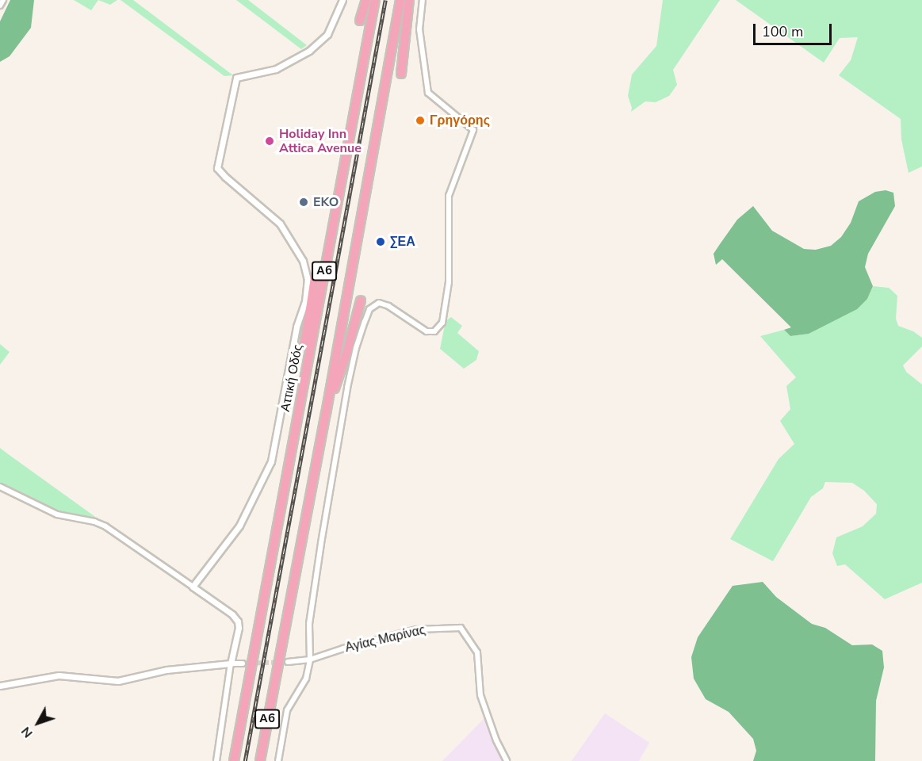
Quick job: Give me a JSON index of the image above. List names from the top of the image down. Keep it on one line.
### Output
{"streets":{"highway":["Α6","Αττική Οδός"],"street":["Αγίας Μαρίνας"]},"places":["Γρηγόρης","Holiday Inn Attica Avenue","EKO","ΣΕΑ"],"scale_bar":"100 m","north":"bottom left"}
